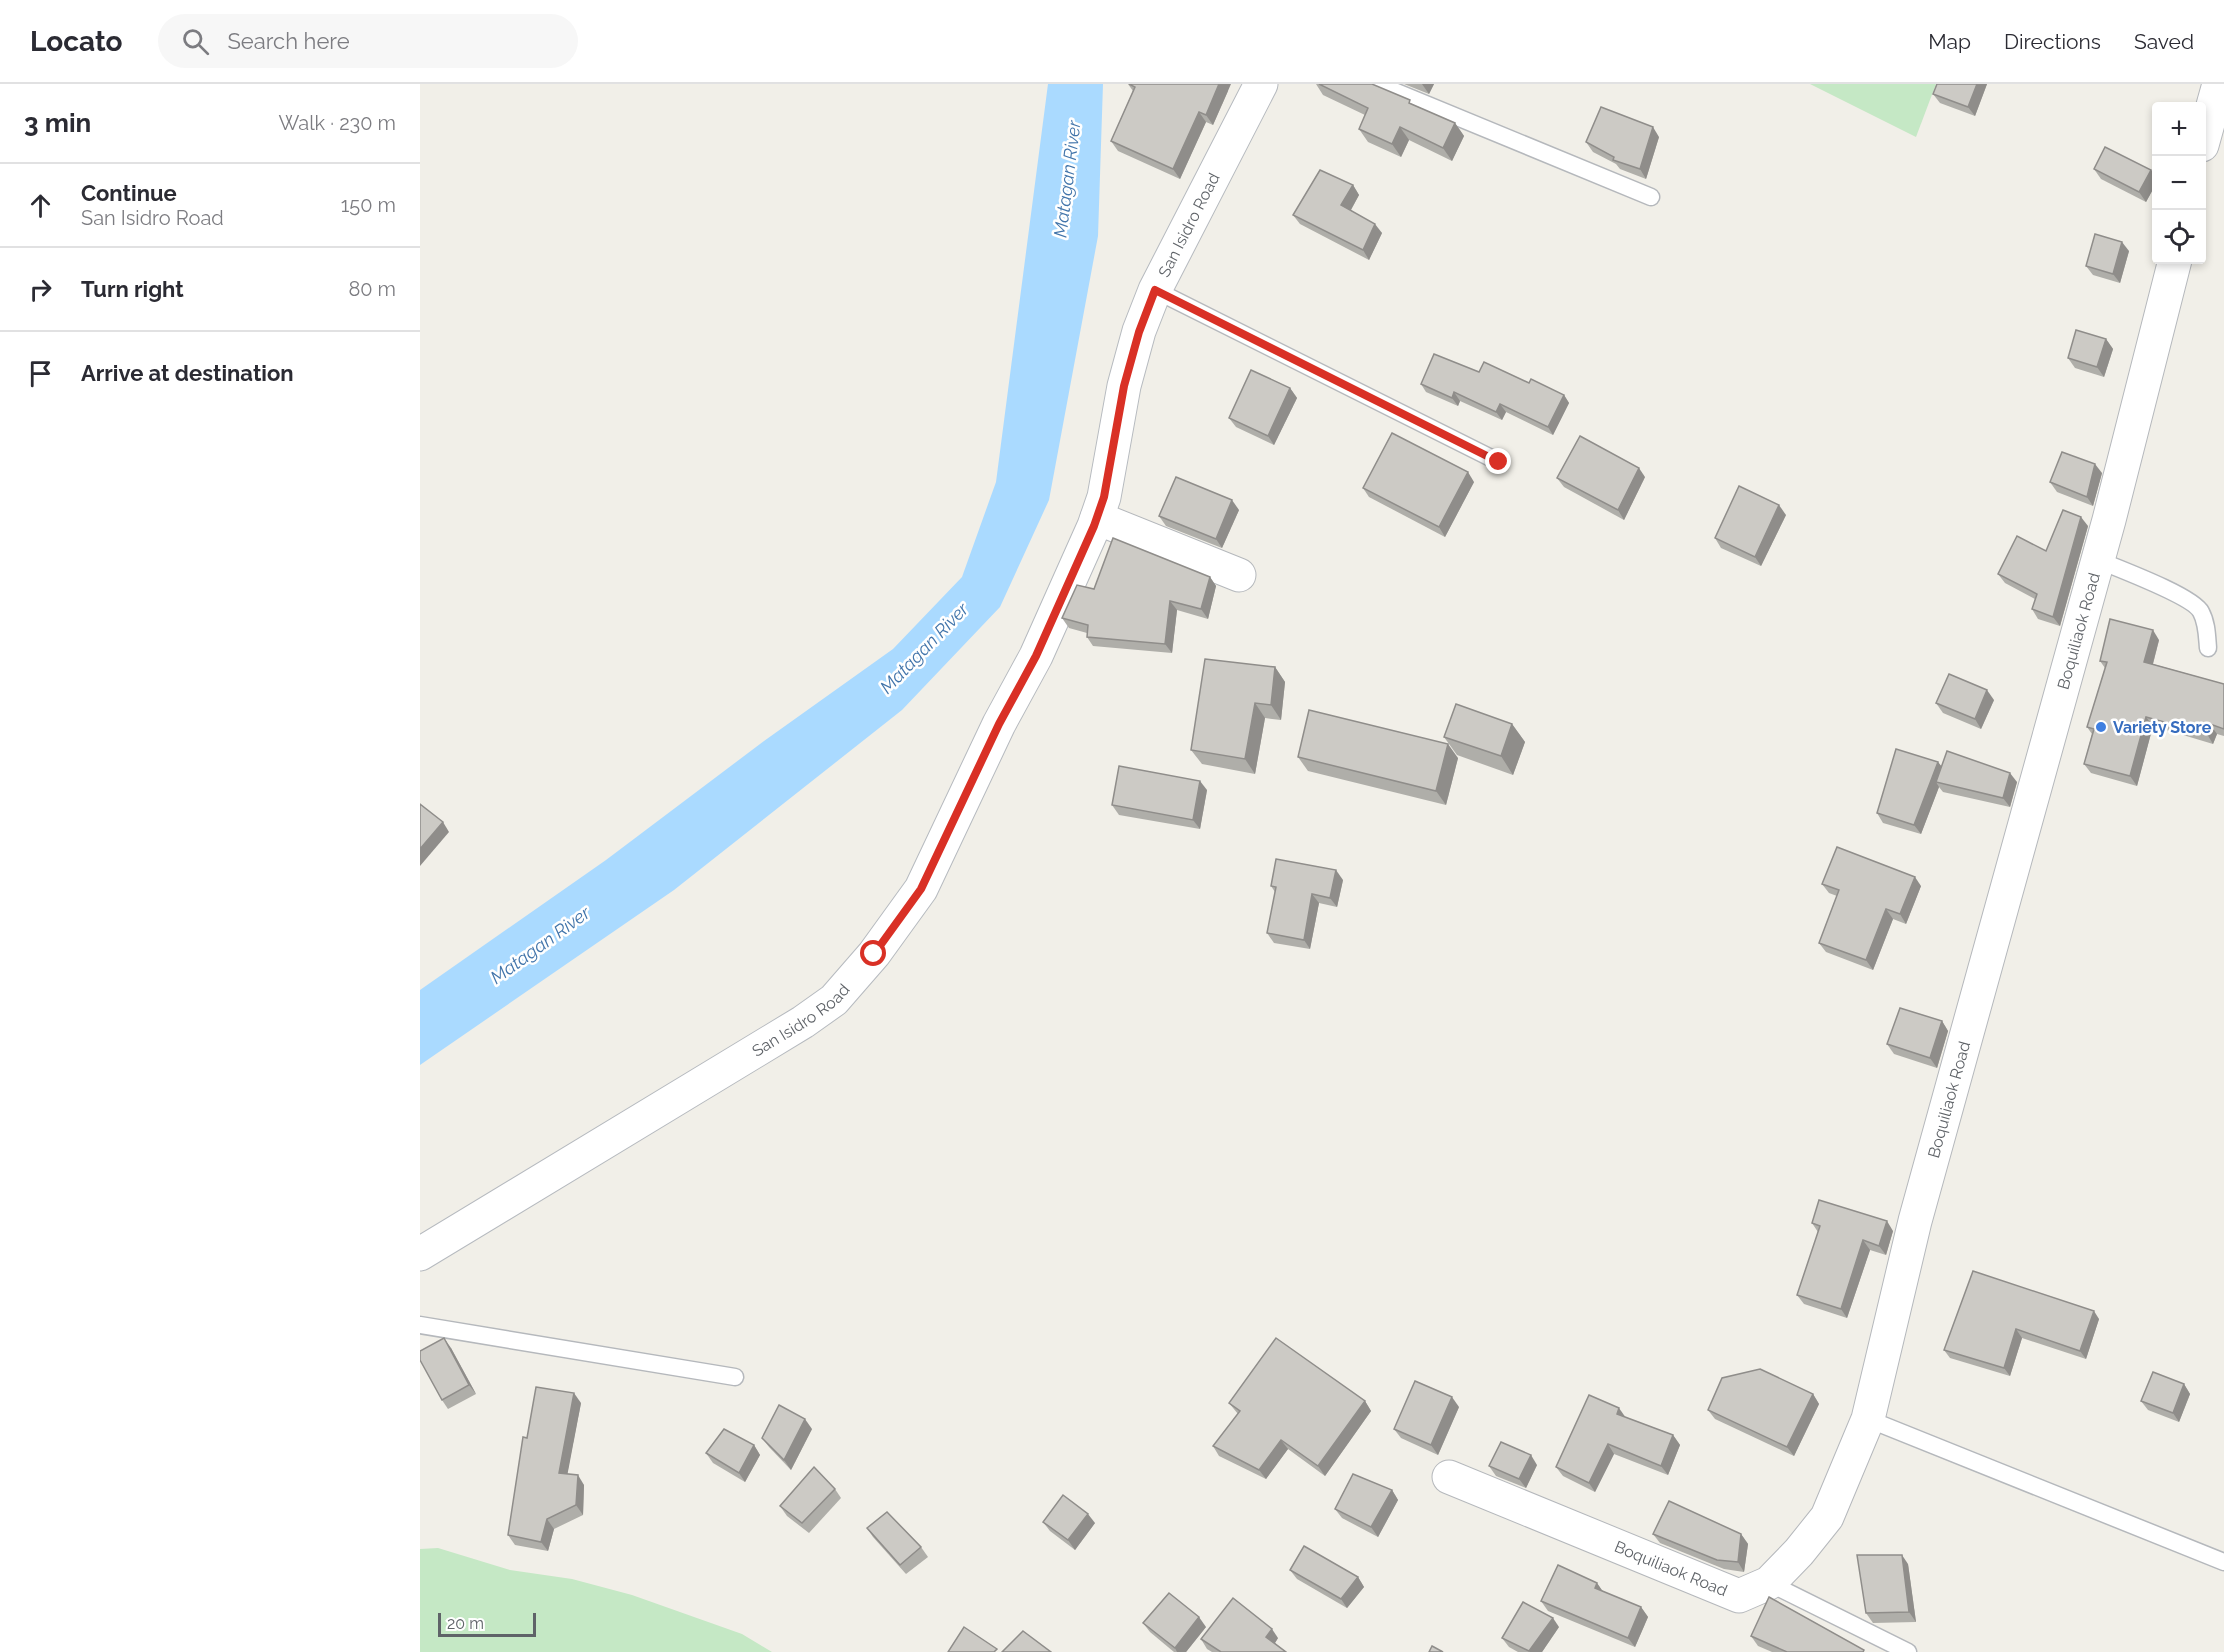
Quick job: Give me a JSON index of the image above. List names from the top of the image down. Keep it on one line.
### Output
{"streets":{"street":["San Isidro Road","Boquiliaok Road"]},"water":["Matagan River"],"places":["Variety Store"],"scale_bar":"20 m","page":{"header":"Locato","search":"Search here","nav":["Map","Directions","Saved"],"heading":["3 min","Walk · 230 m"],"map_buttons":["+","−"],"list":[["Continue","San Isidro Road","150 m"],["Turn right","80 m"],"Arrive at destination"],"scale":"20 m"}}
